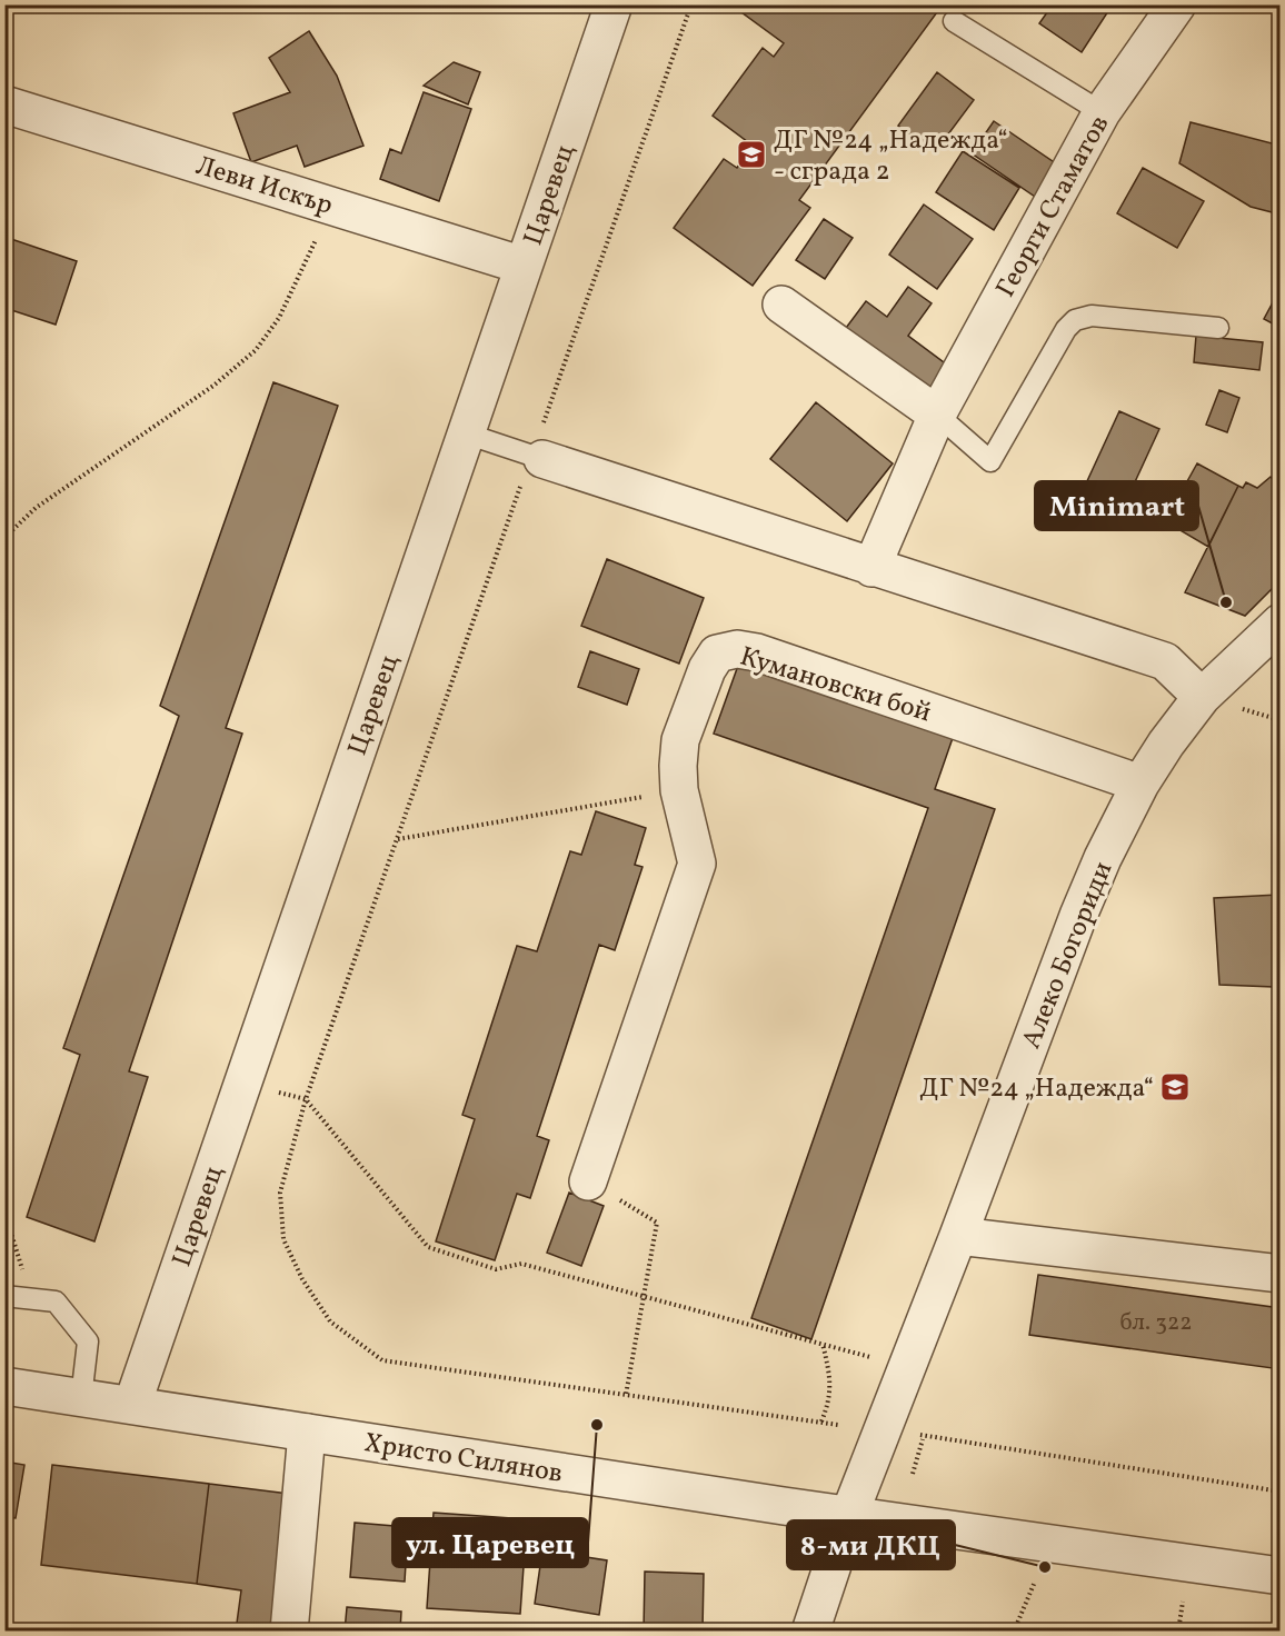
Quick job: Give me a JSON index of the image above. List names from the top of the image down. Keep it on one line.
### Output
{"streets":{"street":["Леви Искър","Царевец","Георги Стаматов","Кумановски бой","Алеко Богориди","Христо Силянов"]},"crossings":[["Леви Искър","Царевец"],["Царевец","Христо Силянов"],["Кумановски бой","Алеко Богориди"],["Алеко Богориди","Христо Силянов"]],"places":{"school or university":["ДГ №24 „Надежда“ - сграда 2","ДГ №24 „Надежда“"],"other":["Minimart","ул. Царевец","8-ми ДКЦ"]},"house_numbers":["бл. 322"]}
